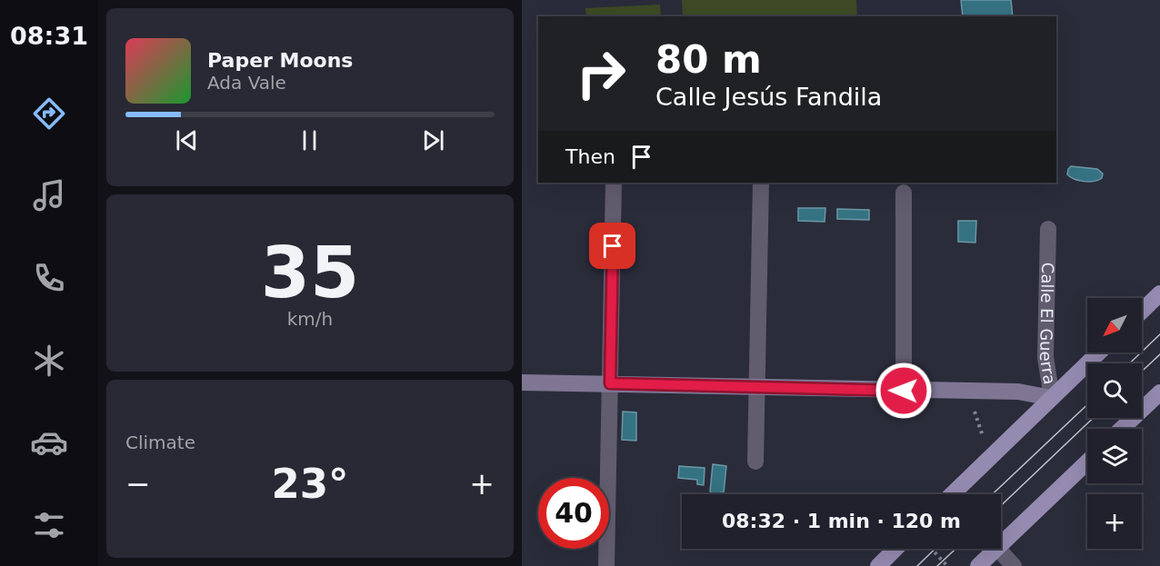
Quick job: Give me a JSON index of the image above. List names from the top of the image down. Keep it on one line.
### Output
{"streets":{"street":["Calle El Guerra"]},"north":"bottom left","page":{"tabs":"08:31","turn":["80 m","Calle Jesús Fandila"],"song":["Paper Moons","Ada Vale"],"then":"Then","tile":[["35","km/h"],"Climate"],"map_buttons":"+","heat":["−","23°","+"],"limit":"40","trip":"08:32 · 1 min · 120 m"}}
